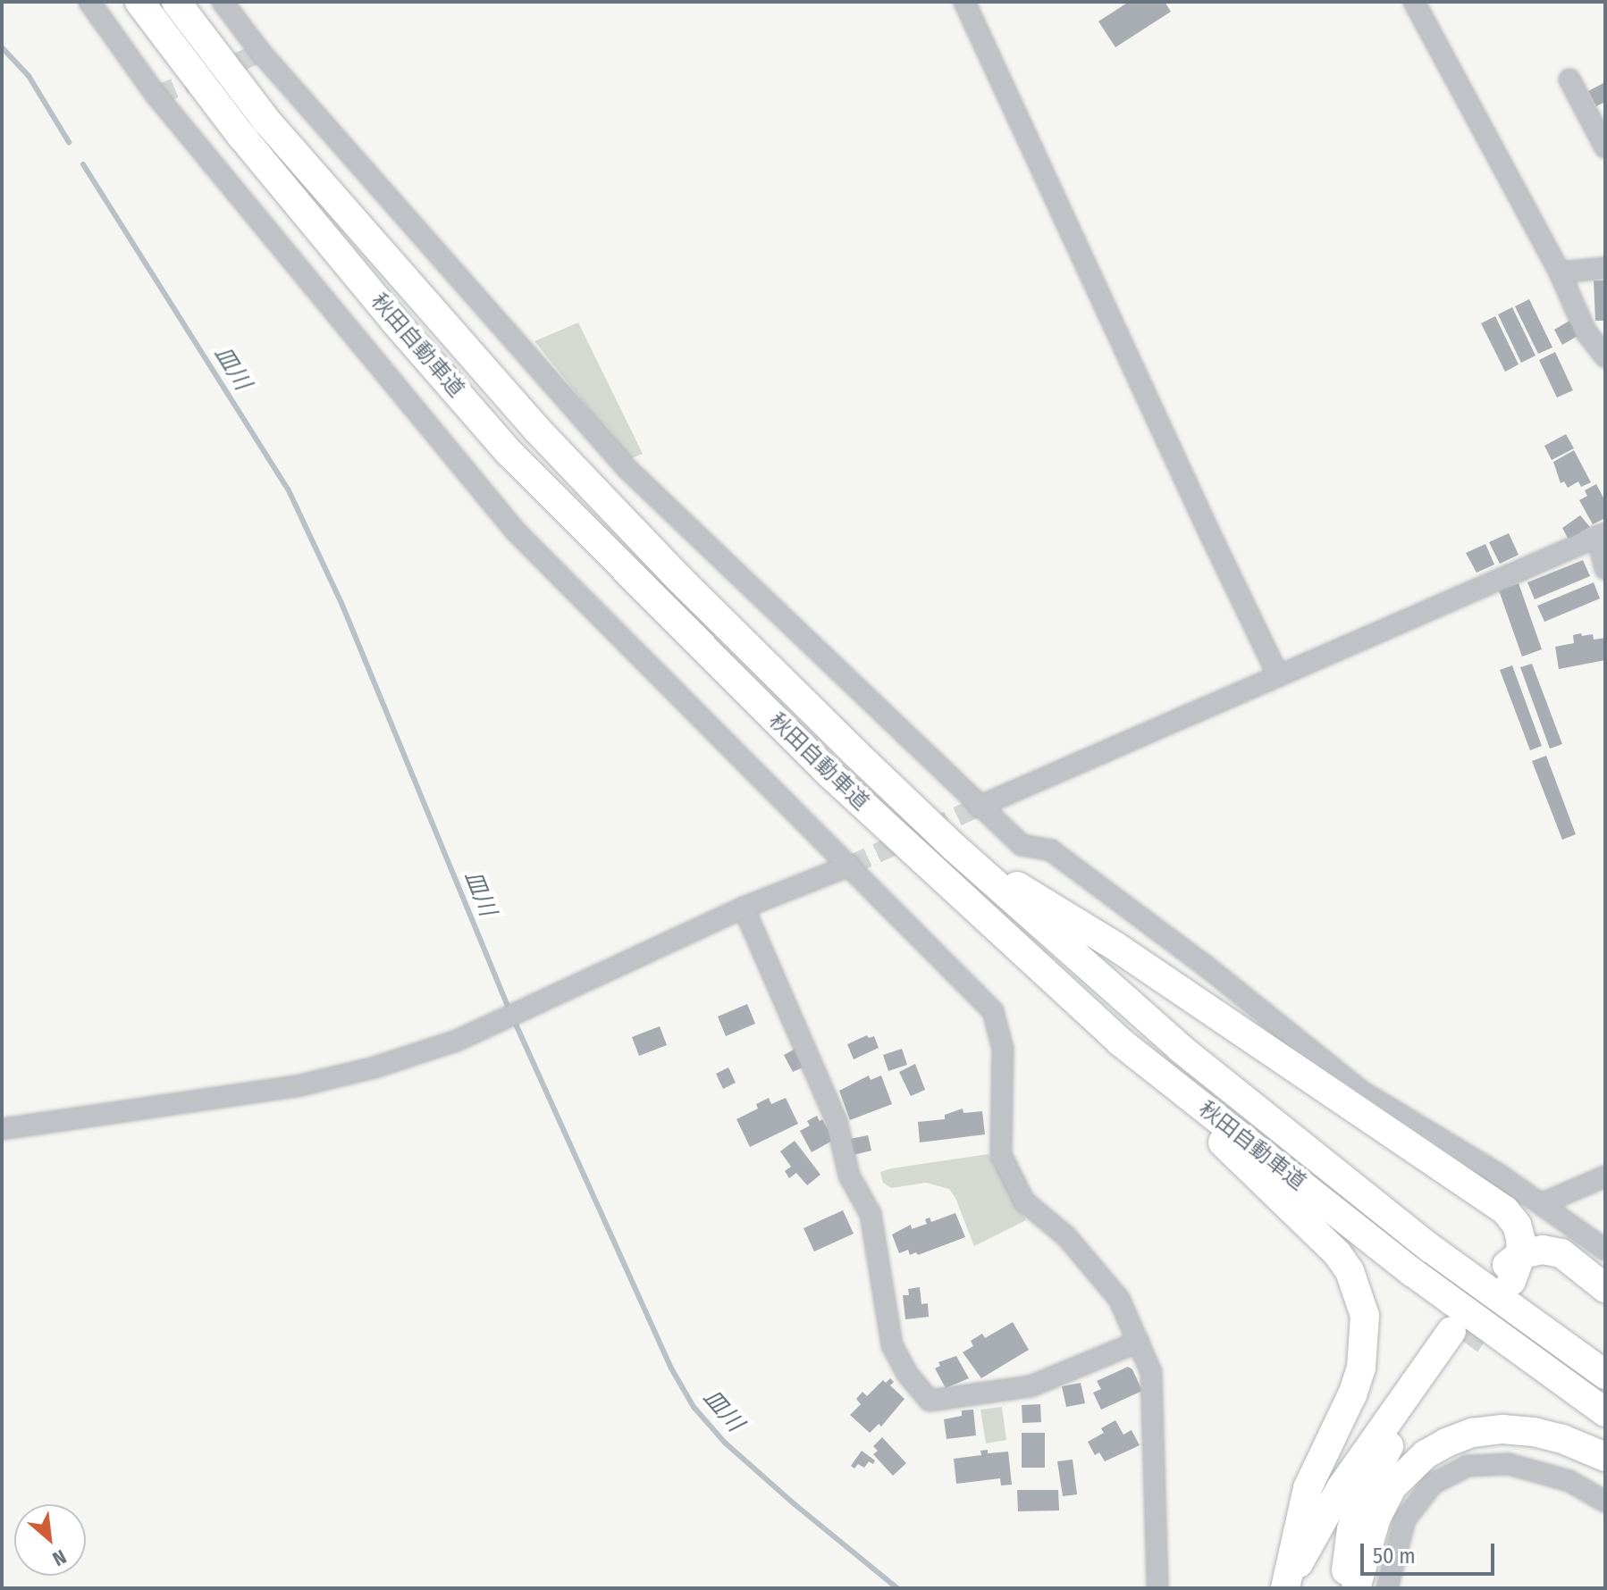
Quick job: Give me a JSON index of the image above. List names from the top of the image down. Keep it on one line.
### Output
{"streets":{"highway":["秋田自動車道"]},"water":["皿川"],"scale_bar":"50 m","north":"bottom right"}
